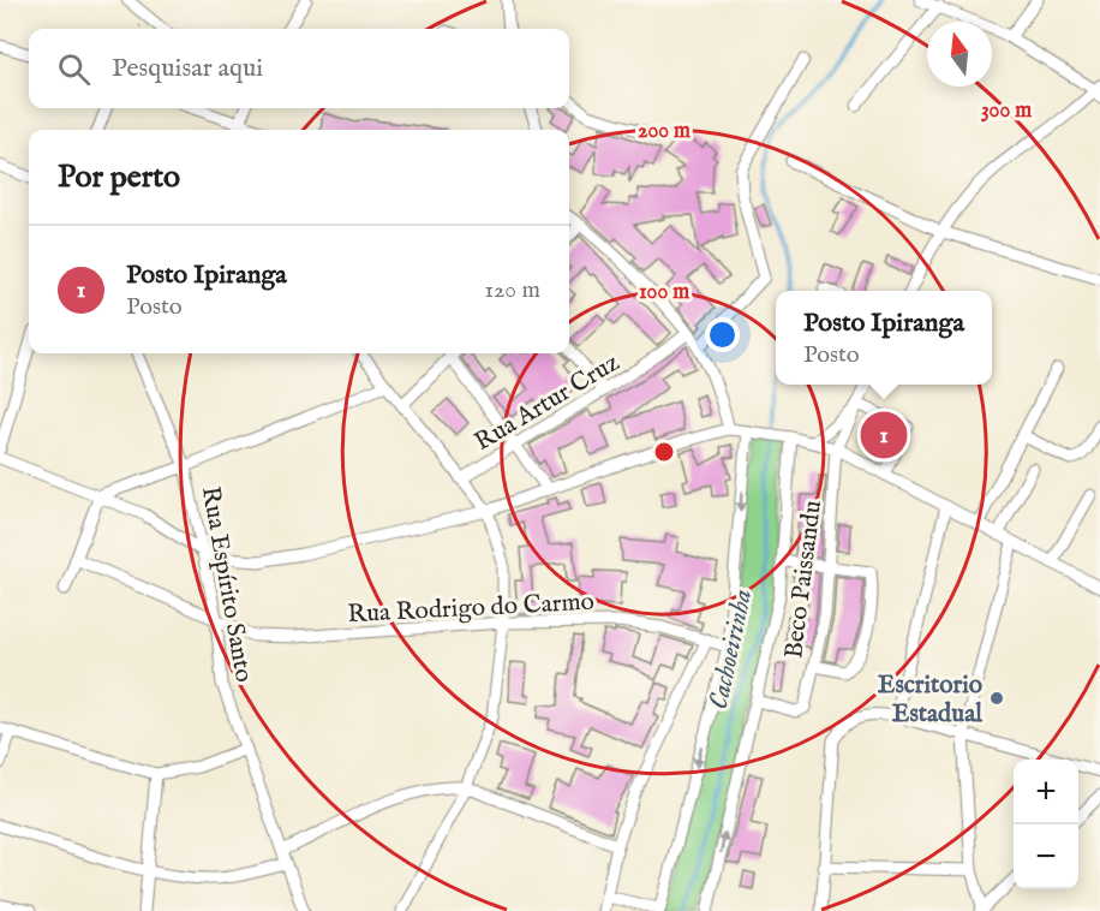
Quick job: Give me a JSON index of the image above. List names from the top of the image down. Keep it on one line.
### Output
{"streets":{"street":["Rua Artur Cruz","Beco Paissandu","Rua Espírito Santo","Rua Rodrigo do Carmo"]},"crossings":[["Rua Espírito Santo","Rua Rodrigo do Carmo"]],"water":["Cachoeirinha"],"places":["Escritorio Estadual"],"north":"top","page":{"search":"Pesquisar aqui","heading":"Por perto","list":[{"mark":"1","name":"Posto Ipiranga","note":"Posto","value":"120 m"}],"popup":["Posto Ipiranga","Posto"],"pins":"1","map_buttons":["+","−"]},"rings":["300 m","200 m","100 m"]}
